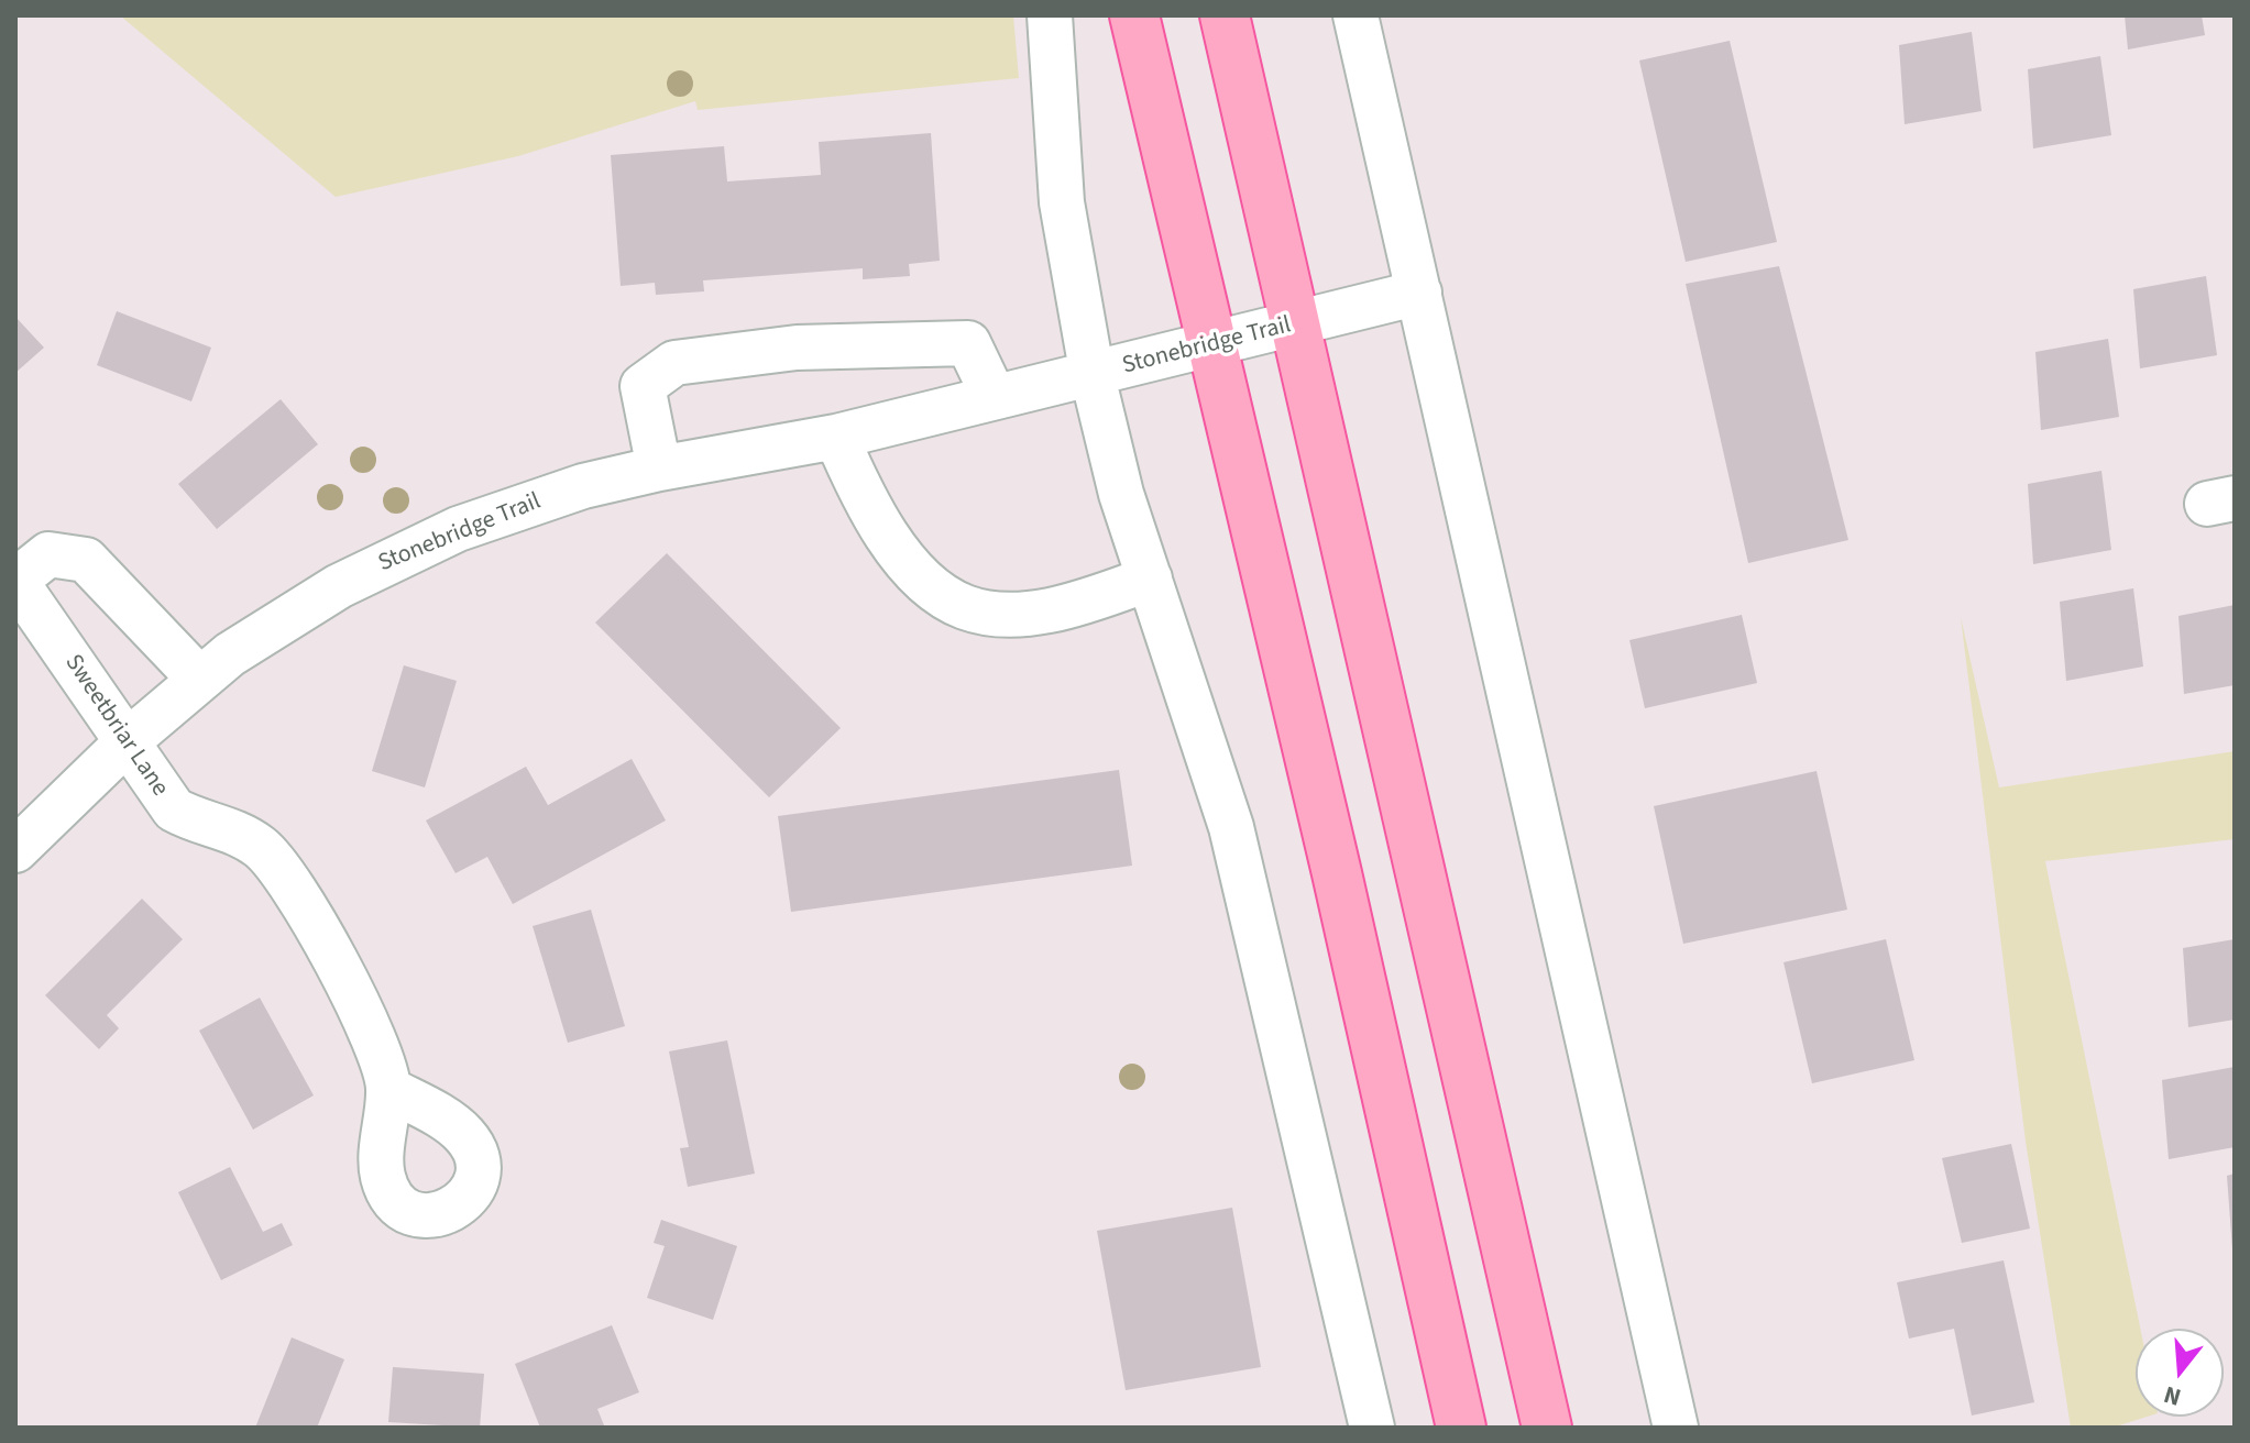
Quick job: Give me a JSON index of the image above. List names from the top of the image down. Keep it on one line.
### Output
{"streets":{"street":["Stonebridge Trail","Sweetbriar Lane"]},"crossings":[["Stonebridge Trail","Sweetbriar Lane"]],"north":"bottom"}
